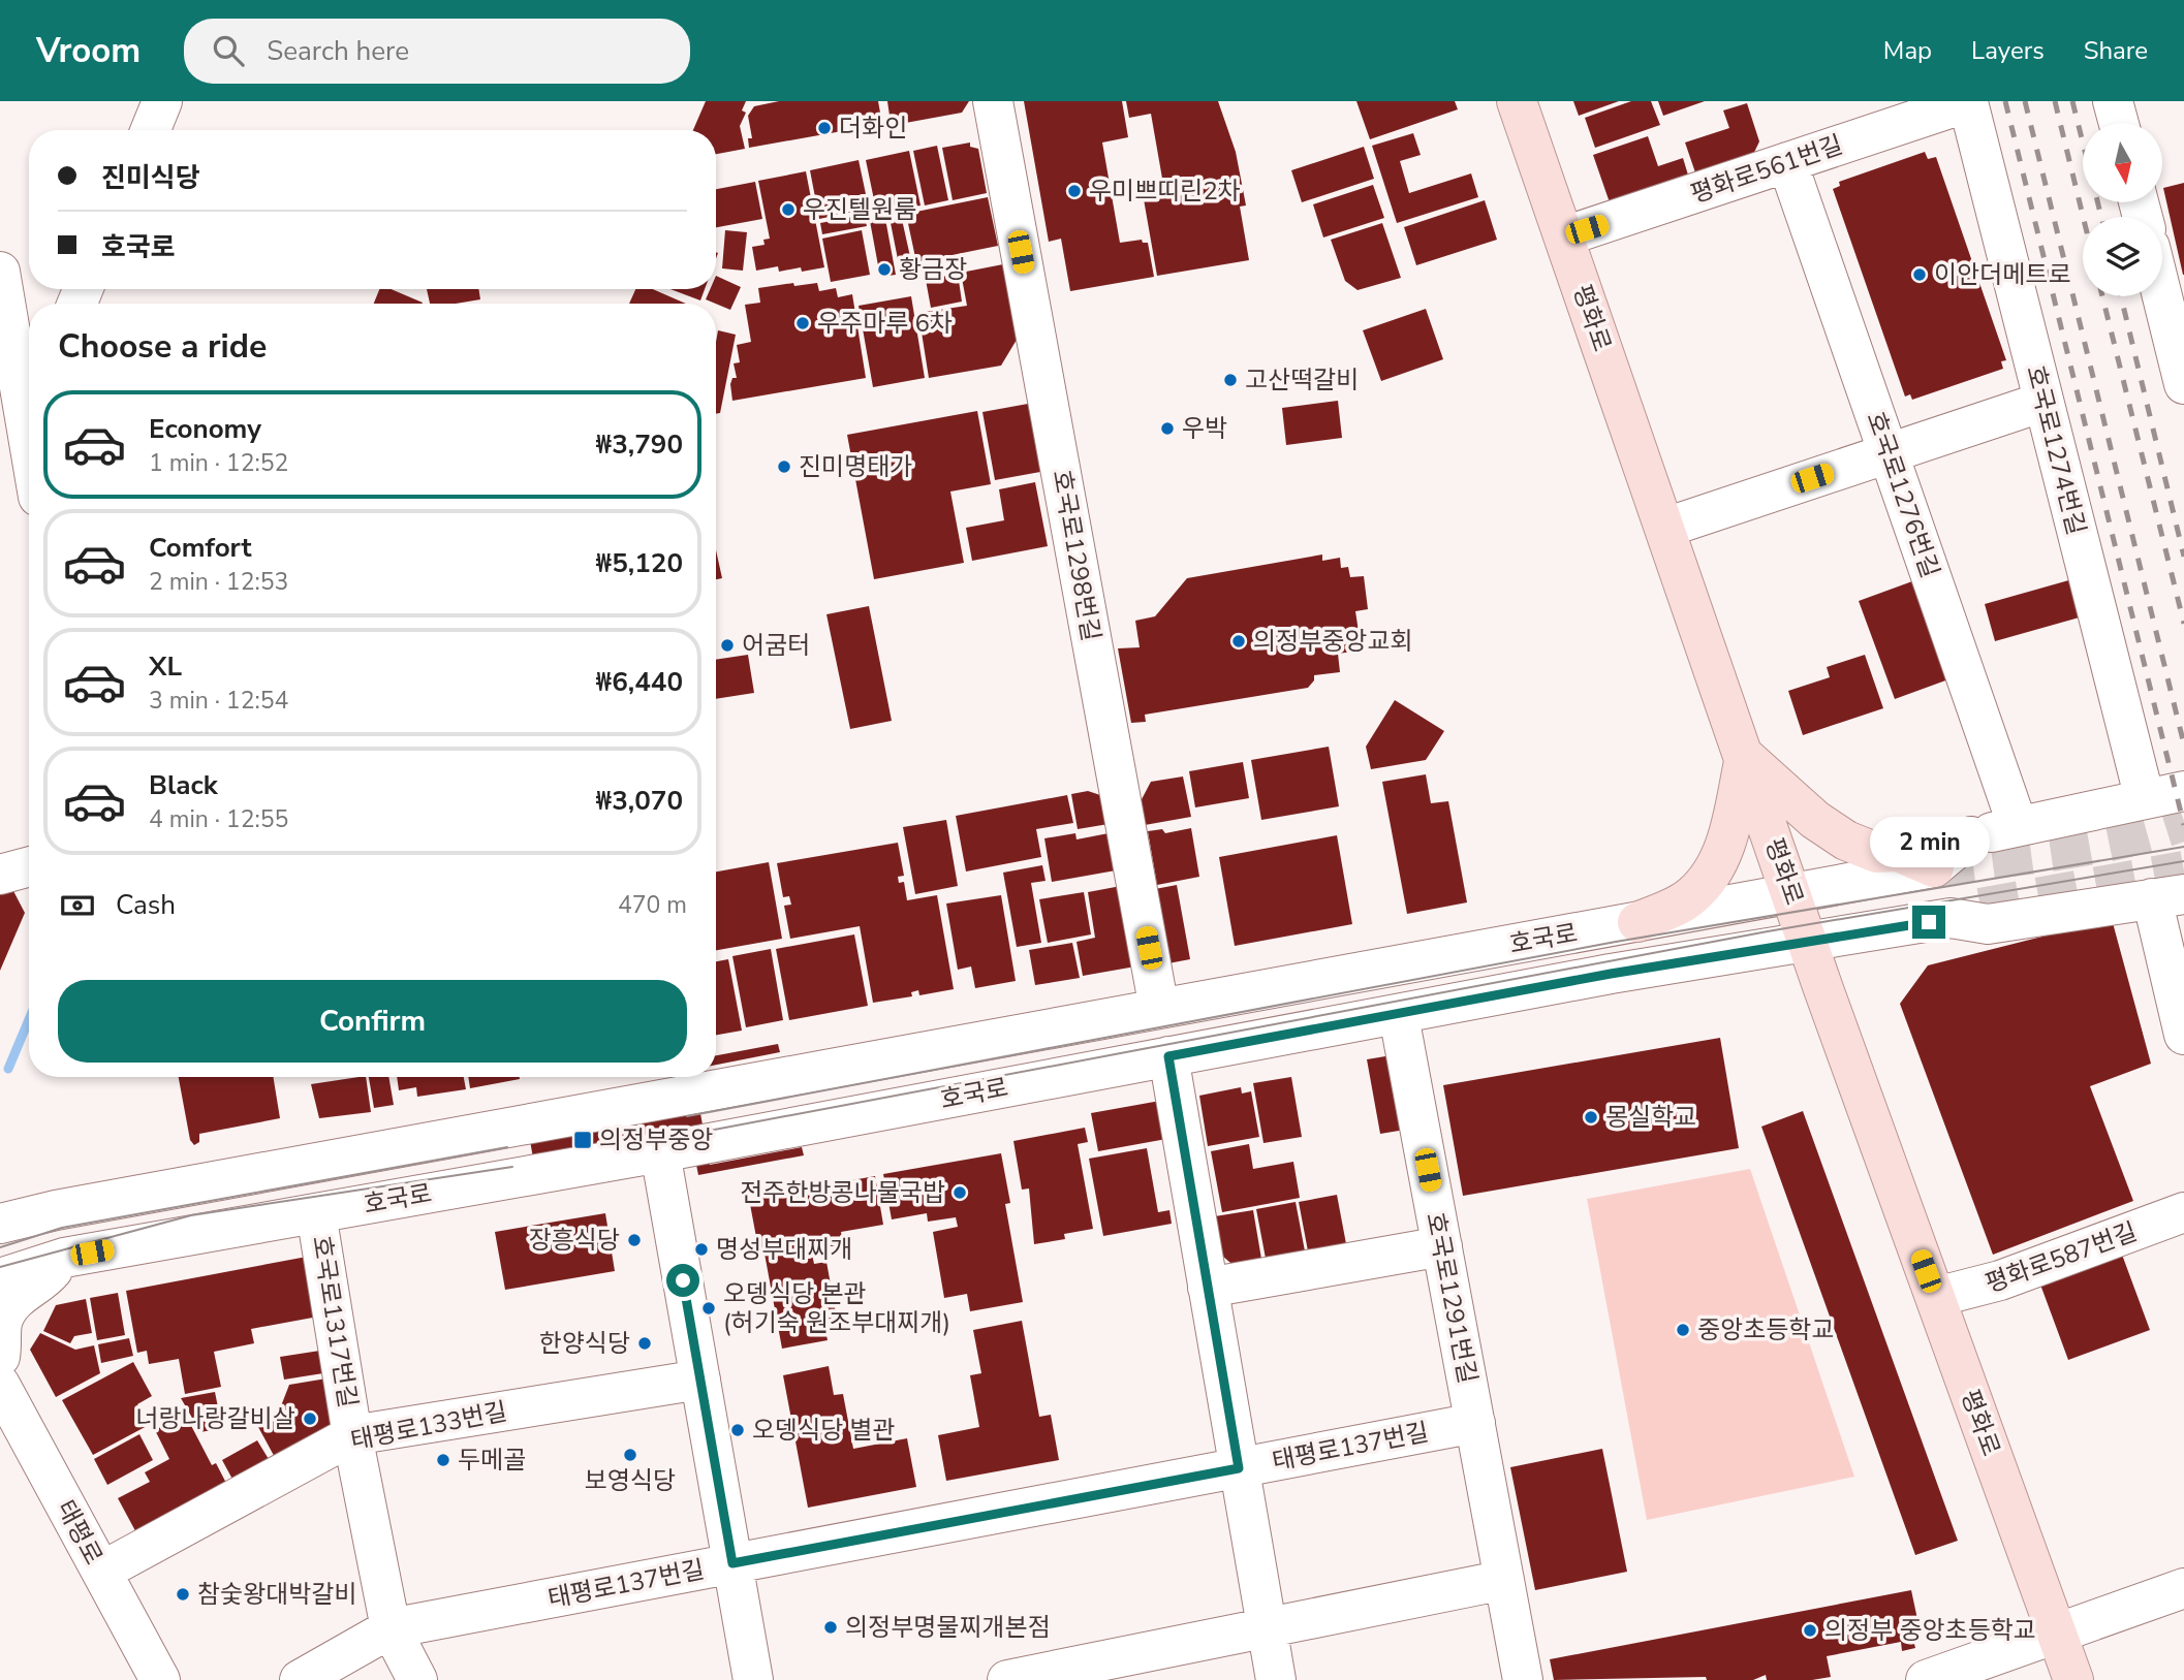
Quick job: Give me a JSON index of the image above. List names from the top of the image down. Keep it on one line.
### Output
{"streets":{"main road":["평화로"],"street":["평화로561번길","호국로1274번길","호국로1276번길","호국로1298번길","호국로","평화로587번길","호국로1291번길","호국로1317번길","태평로133번길","태평로137번길","태평로"]},"crossings":[["평화로561번길","평화로"],["평화로561번길","호국로1274번길"],["평화로561번길","호국로1276번길"],["평화로","호국로"],["평화로","평화로587번길"],["호국로1298번길","호국로"],["호국로","호국로1291번길"],["호국로","호국로1317번길"],["호국로1291번길","태평로137번길"],["호국로1317번길","태평로133번길"],["호국로1317번길","태평로137번길"],["태평로133번길","태평로"]],"places":{"other":["더화인","우미쁘띠린2차","우진텔원룸","황금장","이안더메트로","우주마루 6차","고산떡갈비","우박","진미명태가","의정부중앙교회","어굼터","몽실학교","전주한방콩나물국밥","장흥식당","명성부대찌개","오뎅식당 본관 (허기숙 원조부대찌개)","중앙초등학교","한양식당","너랑나랑갈비살","오뎅식당 별관","보영식당","두메골","참숯왕대박갈비","의정부명물찌개본점","의정부 중앙초등학교"],"transit":["의정부중앙"]},"north":"bottom","page":{"header":"Vroom","search":"Search here","nav":["Map","Layers","Share"],"banner":["진미식당","호국로"],"heading":"Choose a ride","list":[{"name":"Economy","note":"1 min · 12:52","value":"₩3,790"},{"name":"Comfort","note":"2 min · 12:53","value":"₩5,120"},{"name":"XL","note":"3 min · 12:54","value":"₩6,440"},{"name":"Black","note":"4 min · 12:55","value":"₩3,070"}],"bubble":"2 min","pay":["Cash","470 m"],"buttons":"Confirm"}}
